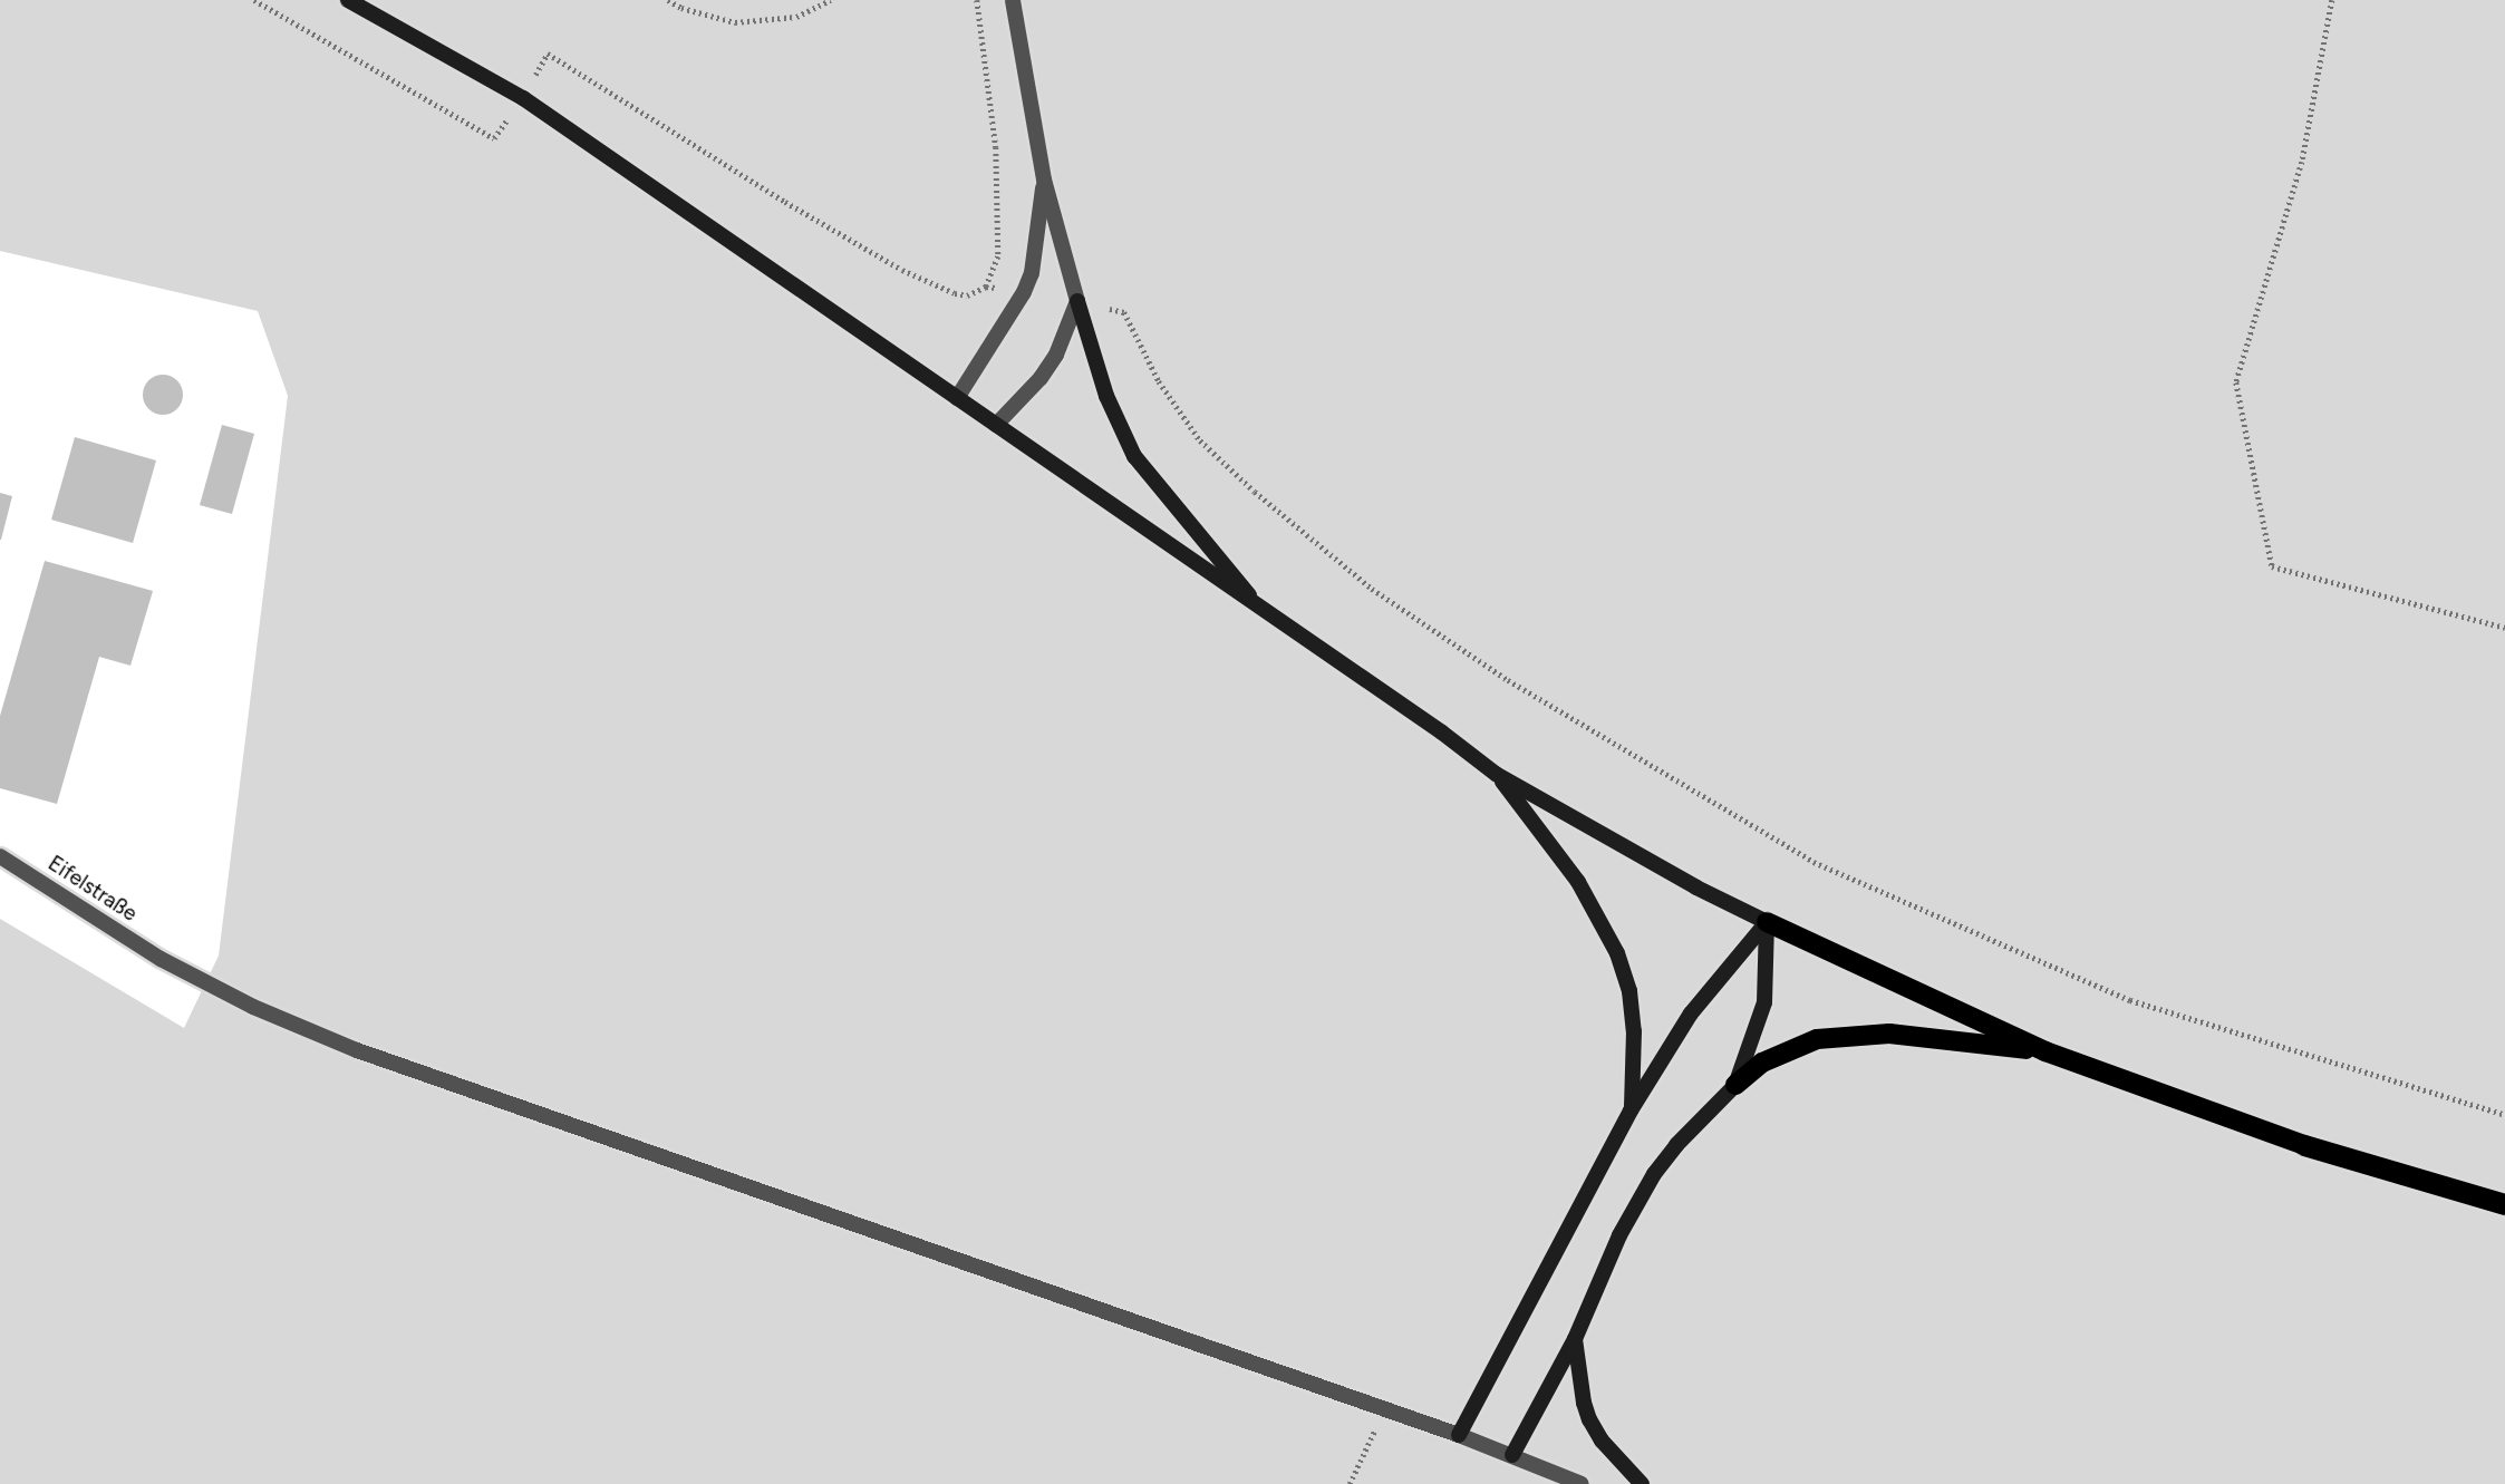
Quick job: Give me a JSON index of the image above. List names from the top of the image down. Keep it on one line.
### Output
{"streets":{"street":["Eifelstraße"]}}
